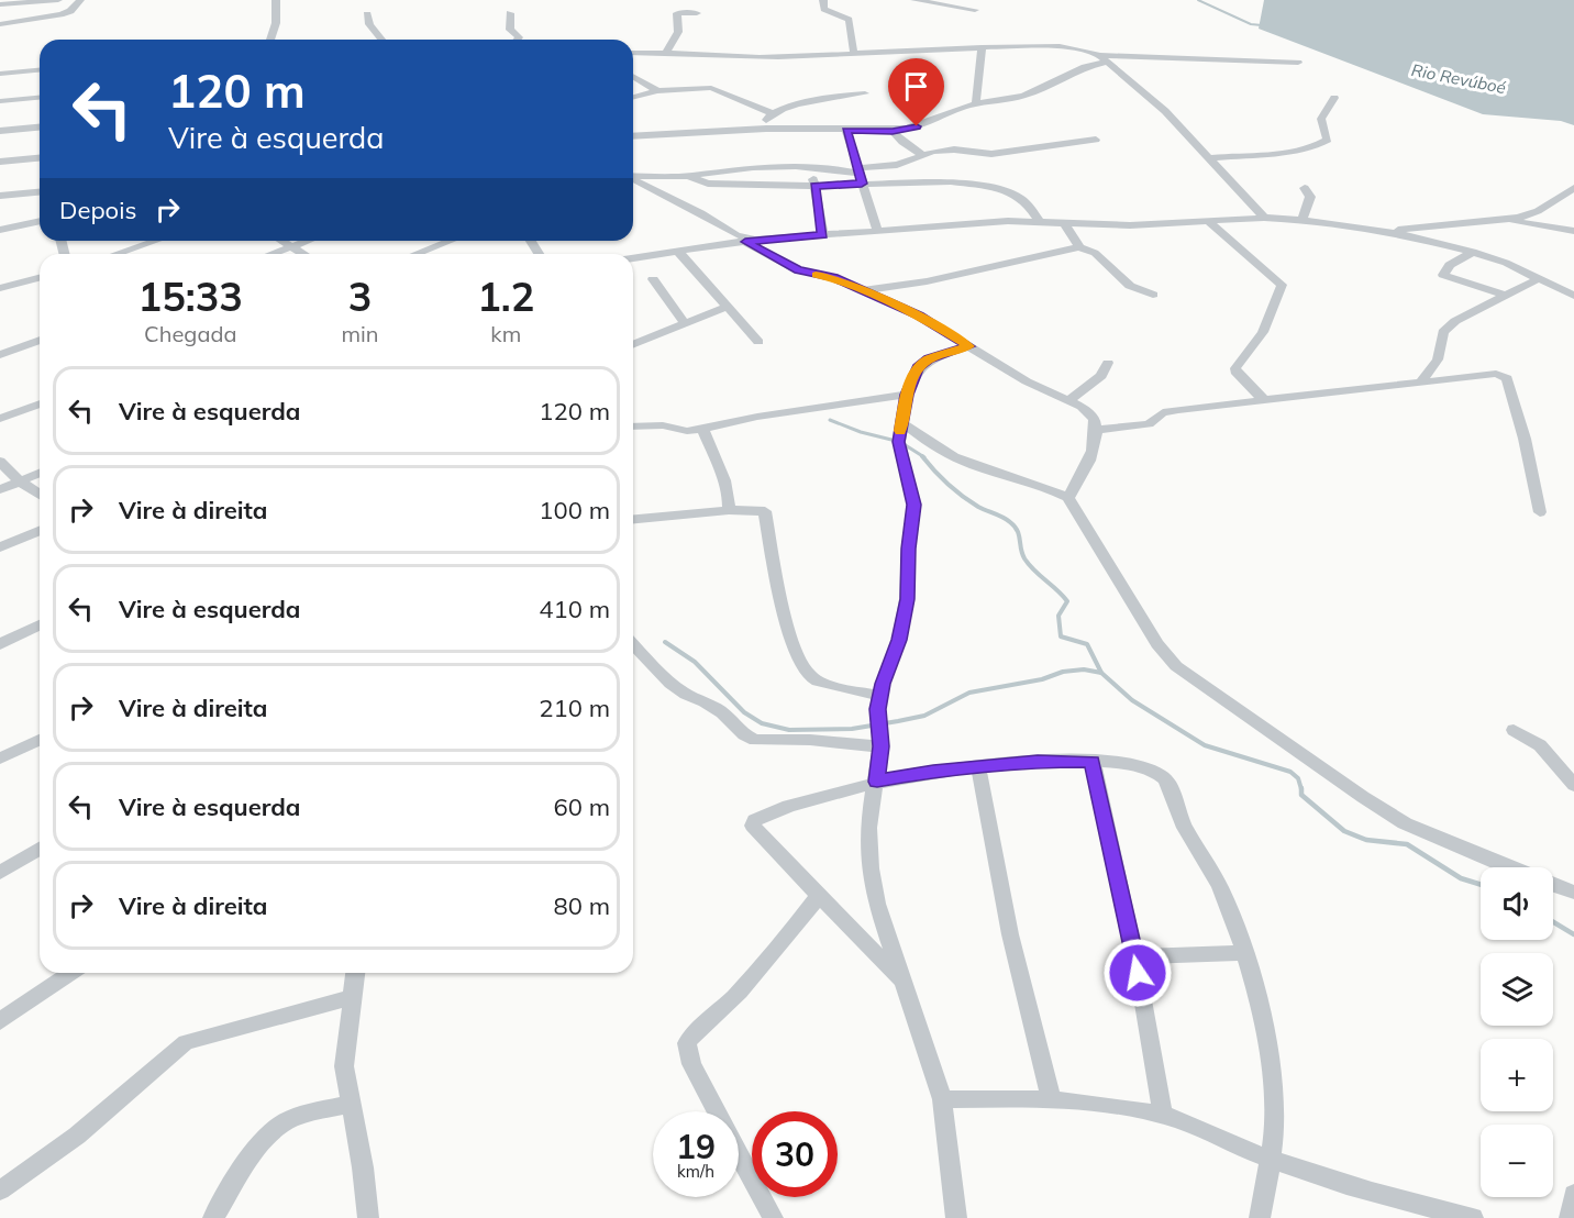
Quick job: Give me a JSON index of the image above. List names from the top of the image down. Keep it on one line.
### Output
{"water":["Rio Revúboé"],"page":{"turn":["120 m","Vire à esquerda"],"then":"Depois","eta":["15:33","Chegada","3","min","1.2","km"],"list":[{"name":"Vire à esquerda","value":"120 m"},{"name":"Vire à direita","value":"100 m"},{"name":"Vire à esquerda","value":"410 m"},{"name":"Vire à direita","value":"210 m"},{"name":"Vire à esquerda","value":"60 m"},{"name":"Vire à direita","value":"80 m"}],"map_buttons":["+","−"],"speed":"19 km/h","limit":"30"}}
